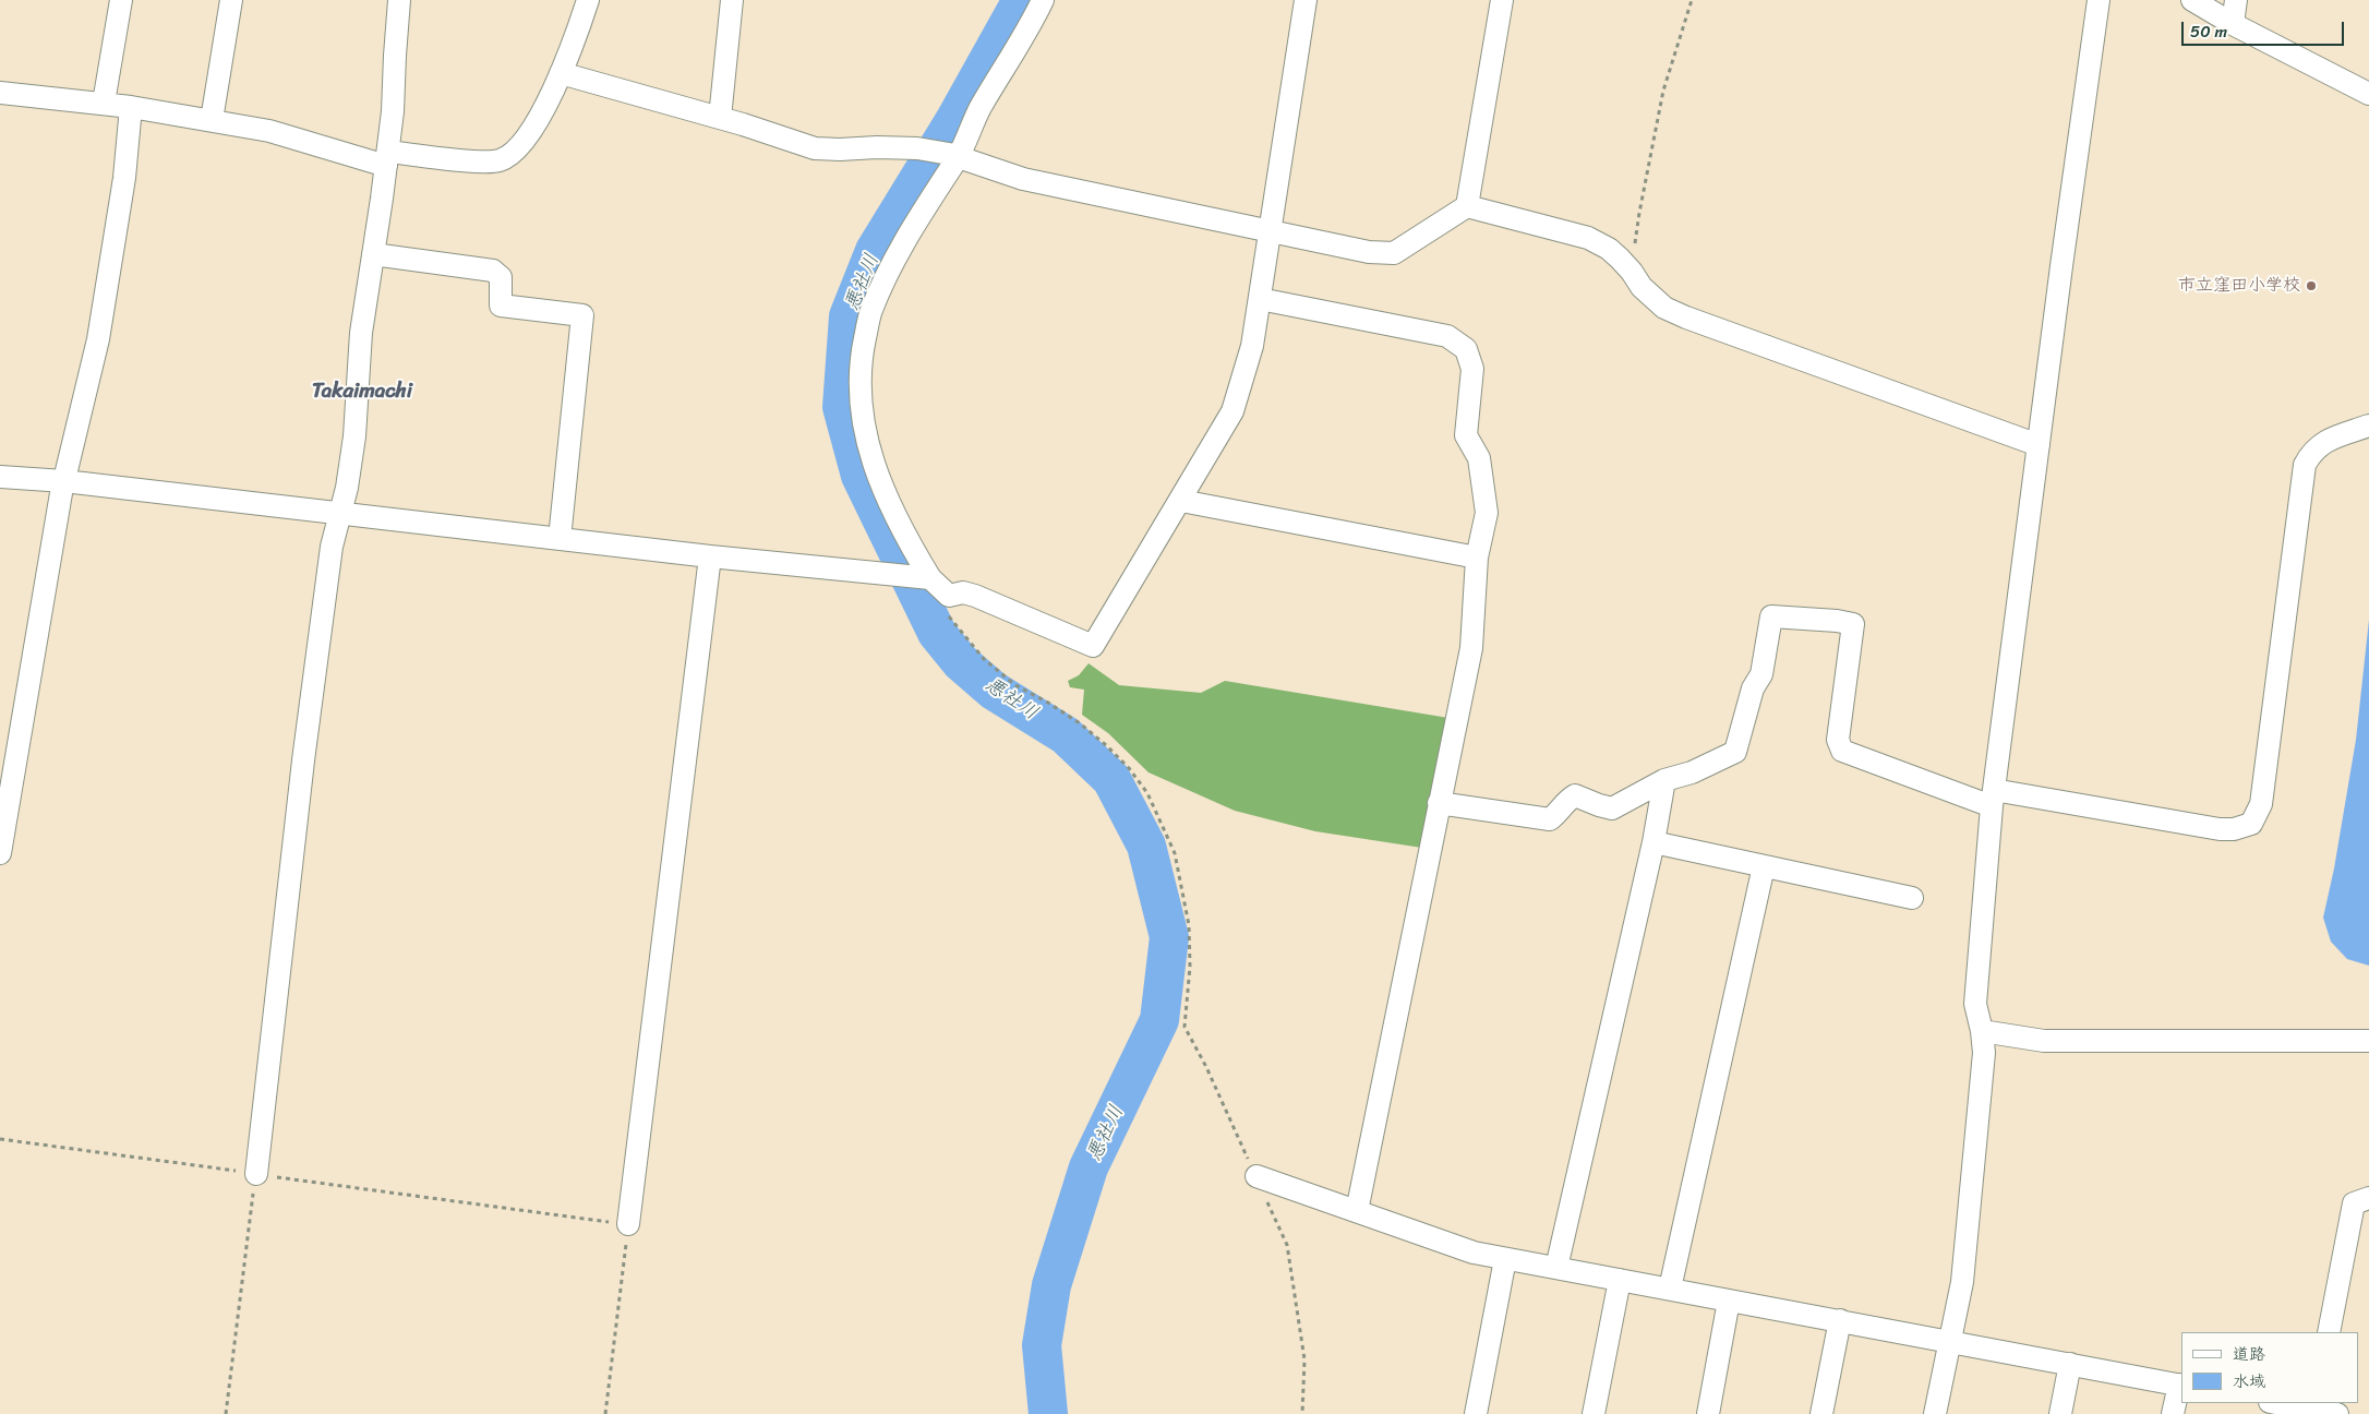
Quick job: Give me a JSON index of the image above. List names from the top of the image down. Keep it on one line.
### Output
{"districts":["Takaimachi"],"water":["悪社川"],"places":["市立窪田小学校"],"legend":["道路","水域"],"scale_bar":"50 m"}
